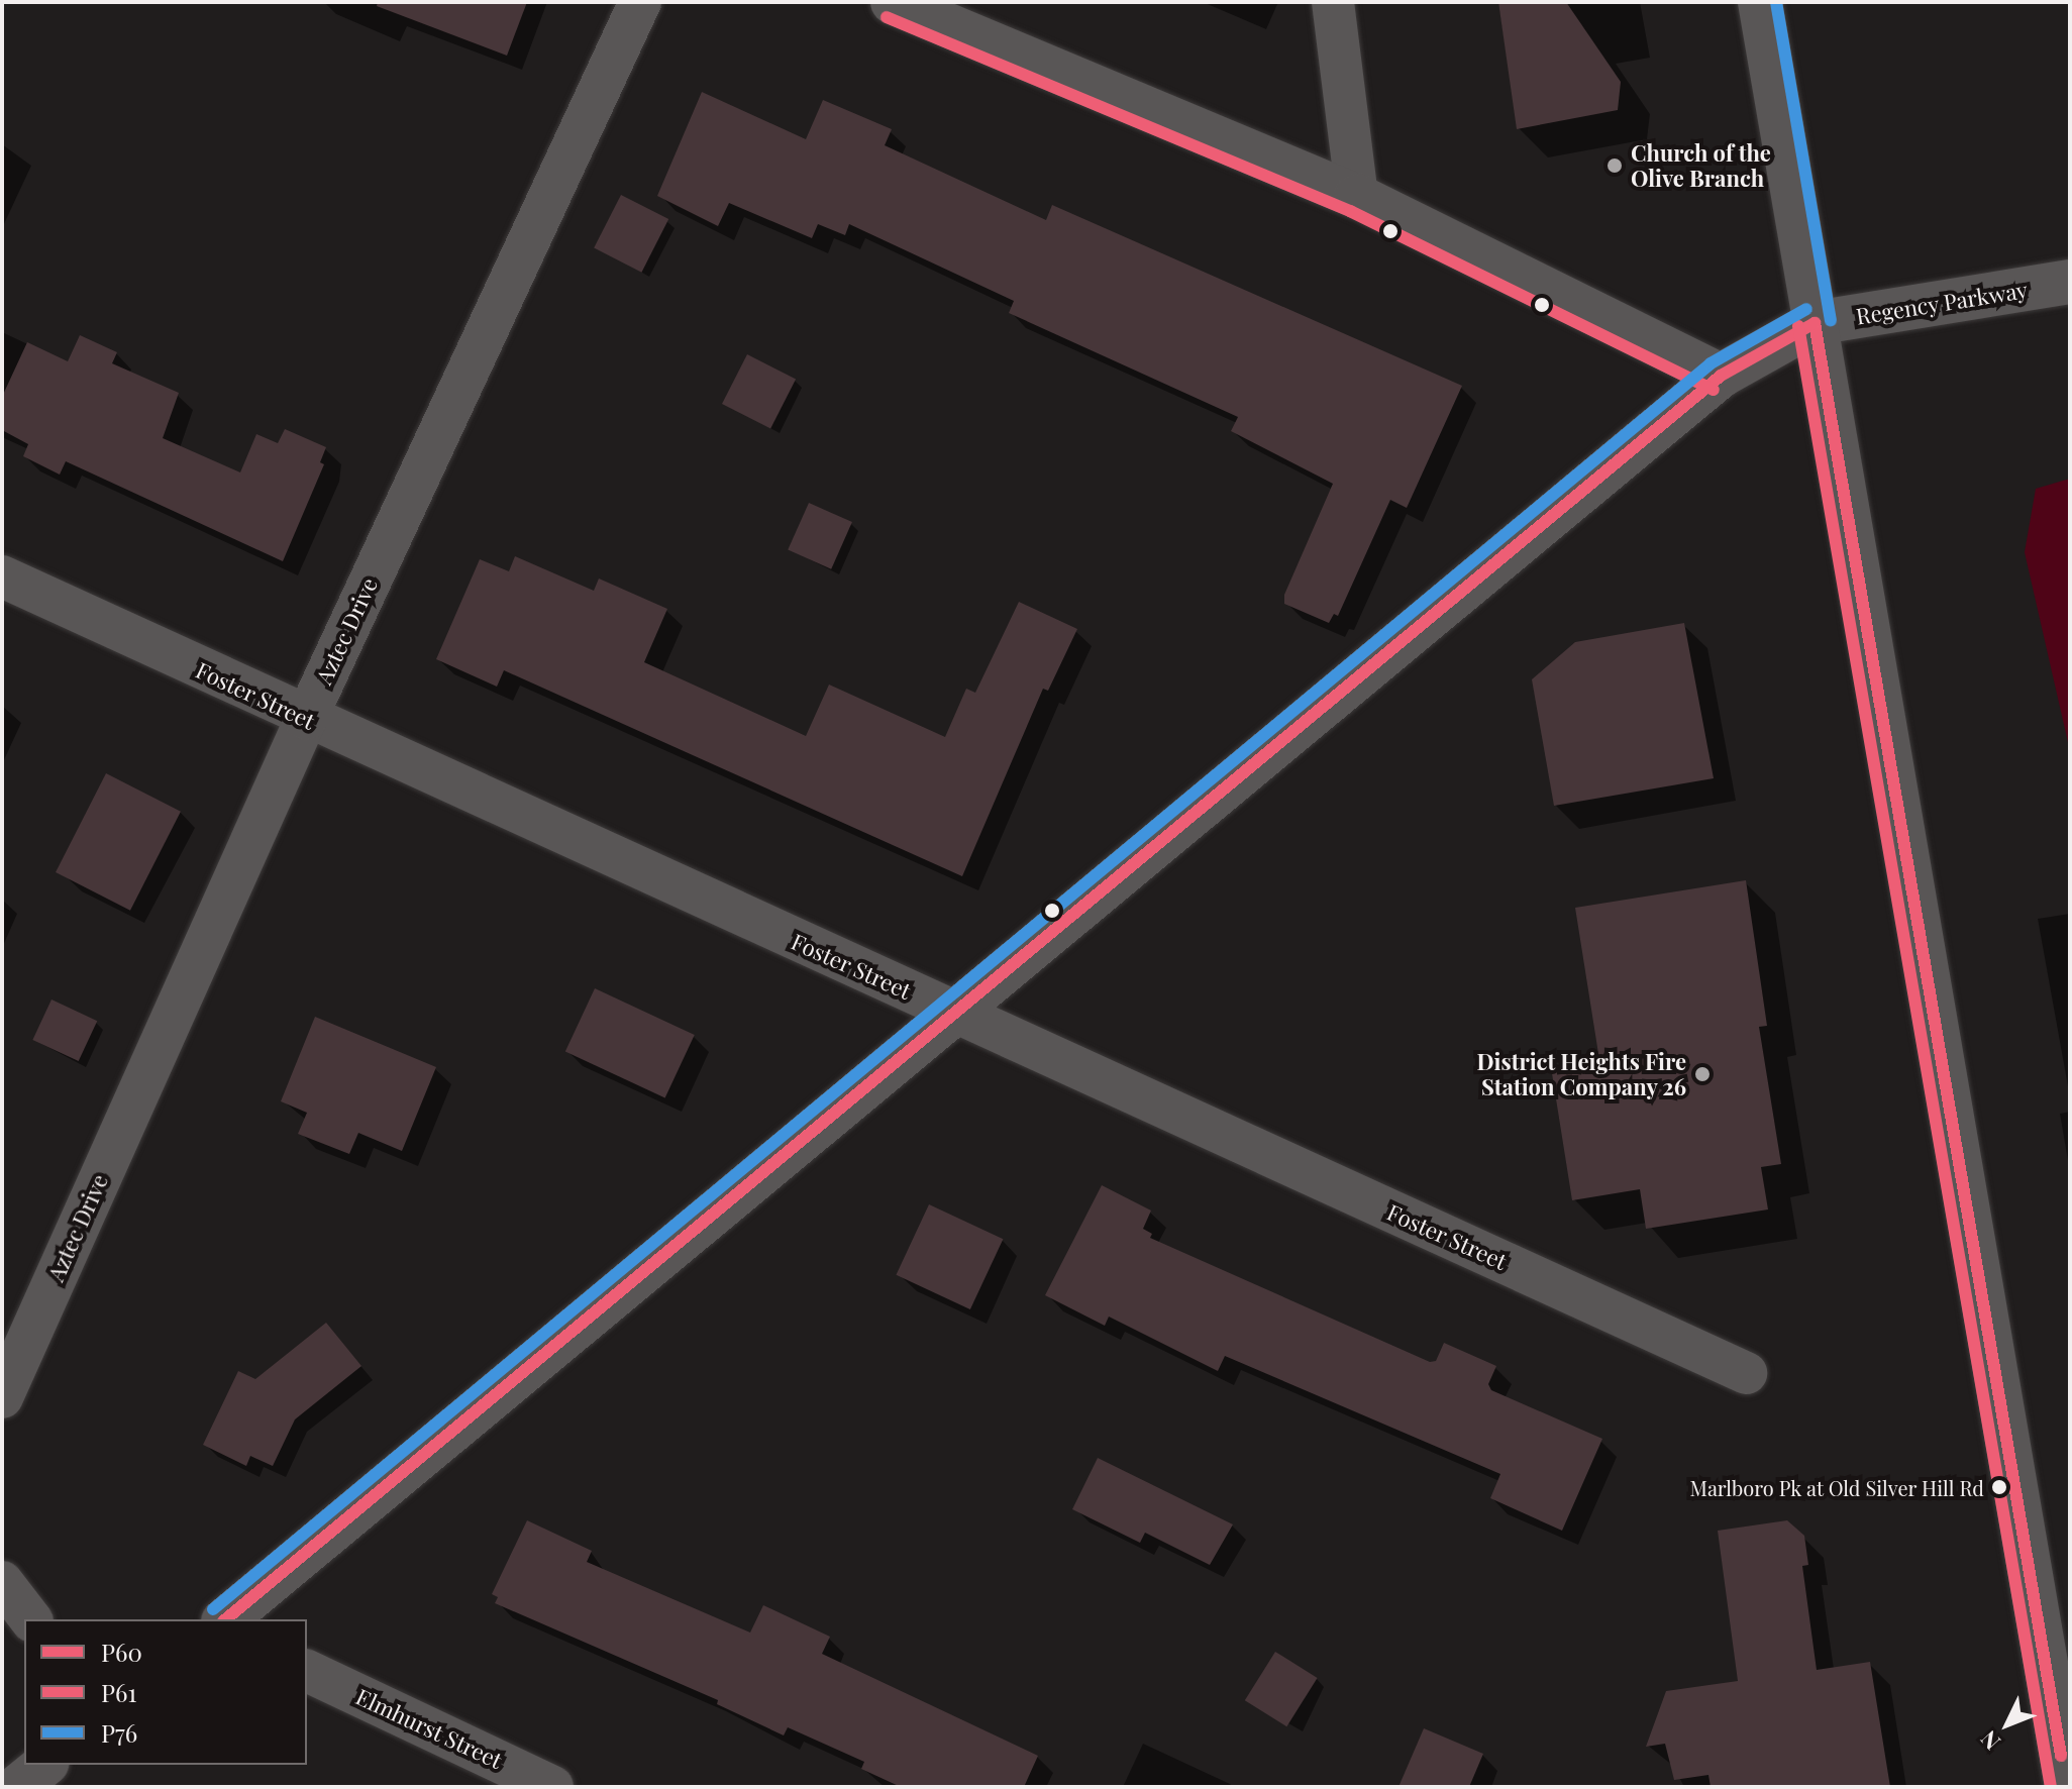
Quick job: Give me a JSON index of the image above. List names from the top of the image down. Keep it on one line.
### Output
{"streets":{"street":["Regency Parkway","Aztec Drive","Foster Street","Elmhurst Street"]},"crossings":[["Aztec Drive","Foster Street"]],"places":["Church of the Olive Branch","District Heights Fire Station Company 26","Marlboro Pk at Old Silver Hill Rd"],"lines":["transit line P76","transit line P61","transit line P60"],"legend":["P60","P61","P76"],"north":"bottom left"}
